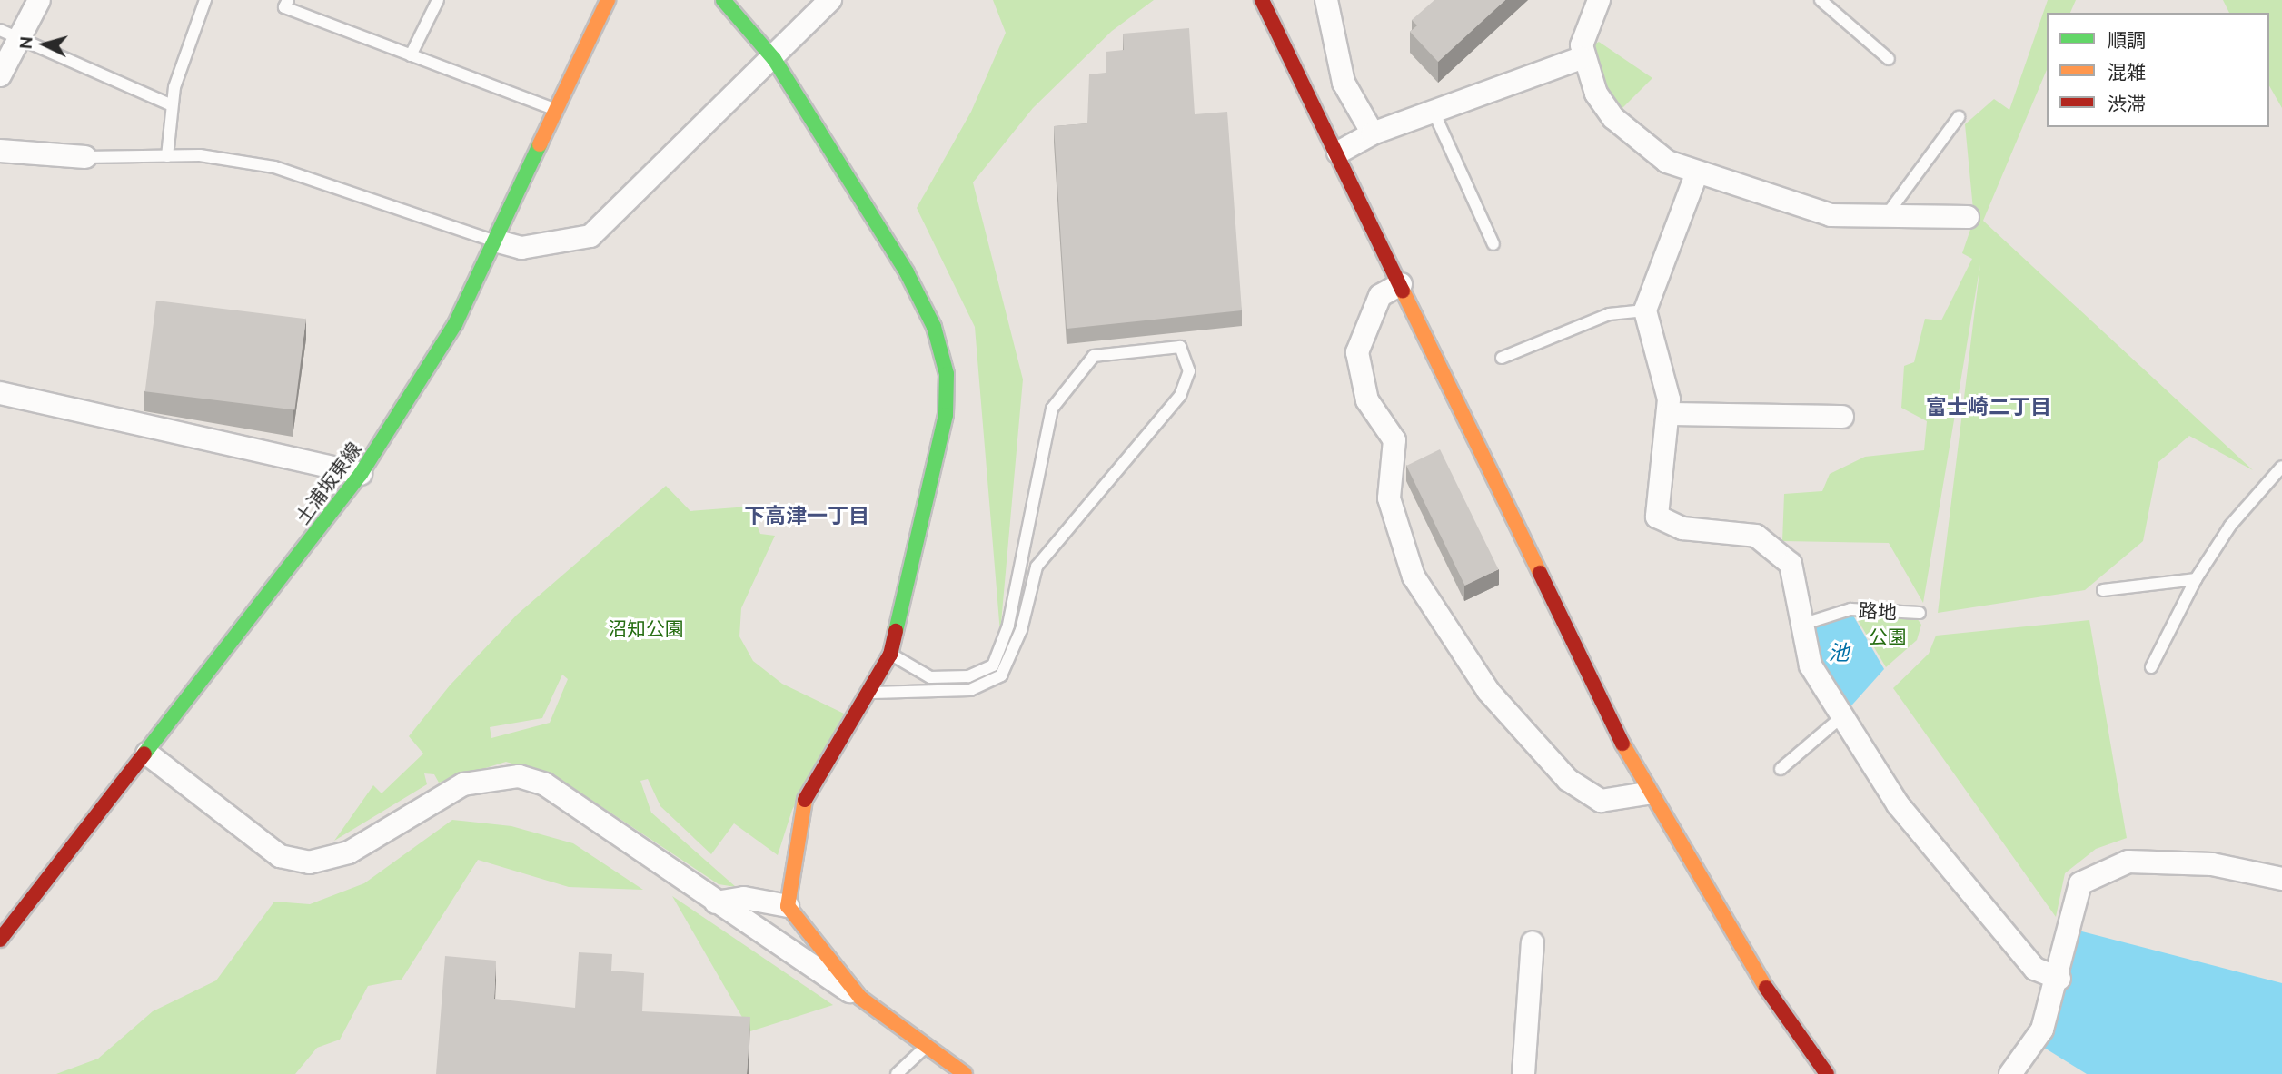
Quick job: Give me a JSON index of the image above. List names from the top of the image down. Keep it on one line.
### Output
{"streets":{"street":["土浦坂東線"],"lane":["路地"]},"districts":["富士崎二丁目","下高津一丁目"],"water":["池"],"parks":["沼知公園","公園"],"legend":["順調","混雑","渋滞"],"north":"left"}
